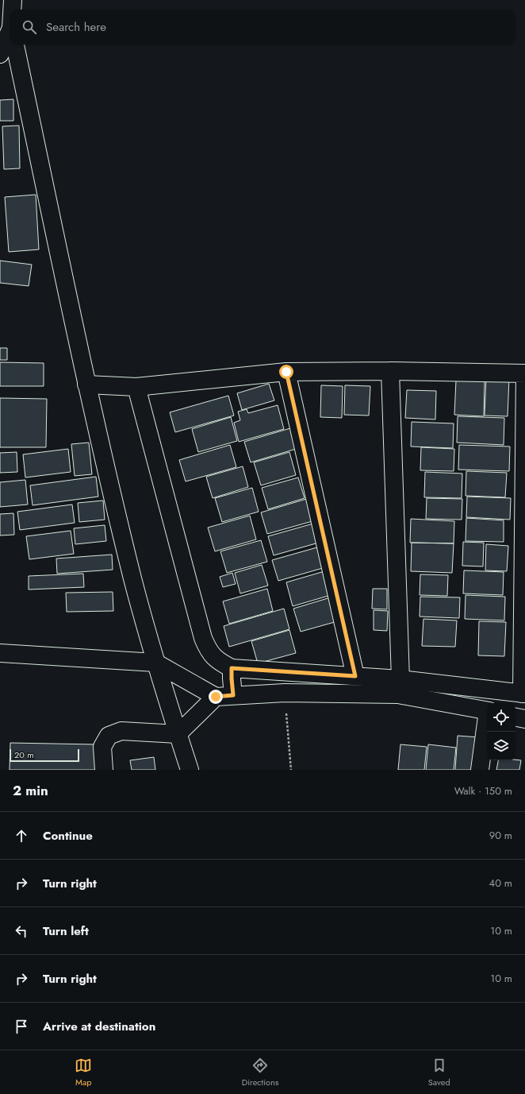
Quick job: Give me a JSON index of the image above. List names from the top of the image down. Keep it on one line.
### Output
{"scale_bar":"20 m","page":{"search":"Search here","scale":"20 m","heading":["2 min","Walk · 150 m"],"list":[["Continue","90 m"],["Turn right","40 m"],["Turn left","10 m"],["Turn right","10 m"],"Arrive at destination"],"nav":["Map","Directions","Saved"]}}
